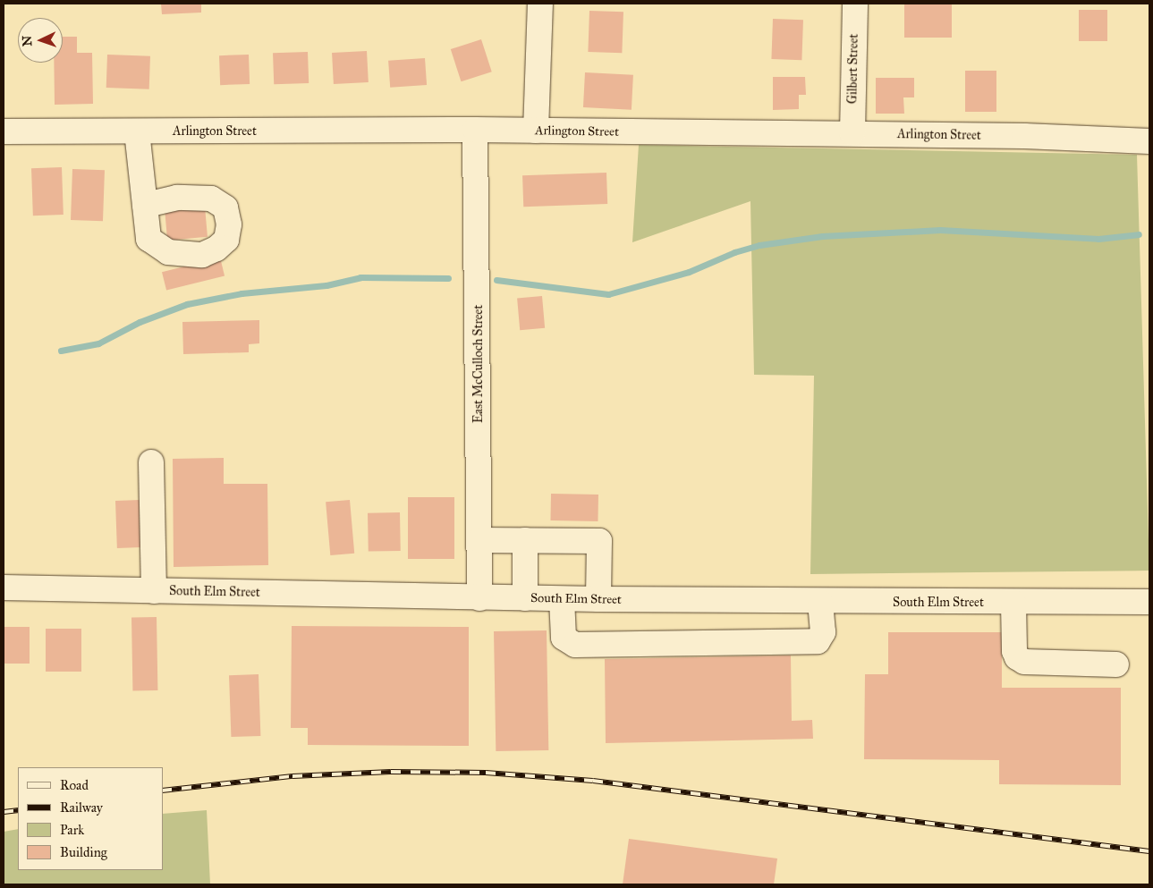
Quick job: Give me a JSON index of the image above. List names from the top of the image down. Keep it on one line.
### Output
{"streets":{"street":["Gilbert Street","Arlington Street","East McCulloch Street","South Elm Street"]},"crossings":[["Gilbert Street","Arlington Street"],["Arlington Street","East McCulloch Street"],["East McCulloch Street","South Elm Street"]],"legend":["Road","Railway","Park","Building"],"north":"left"}
